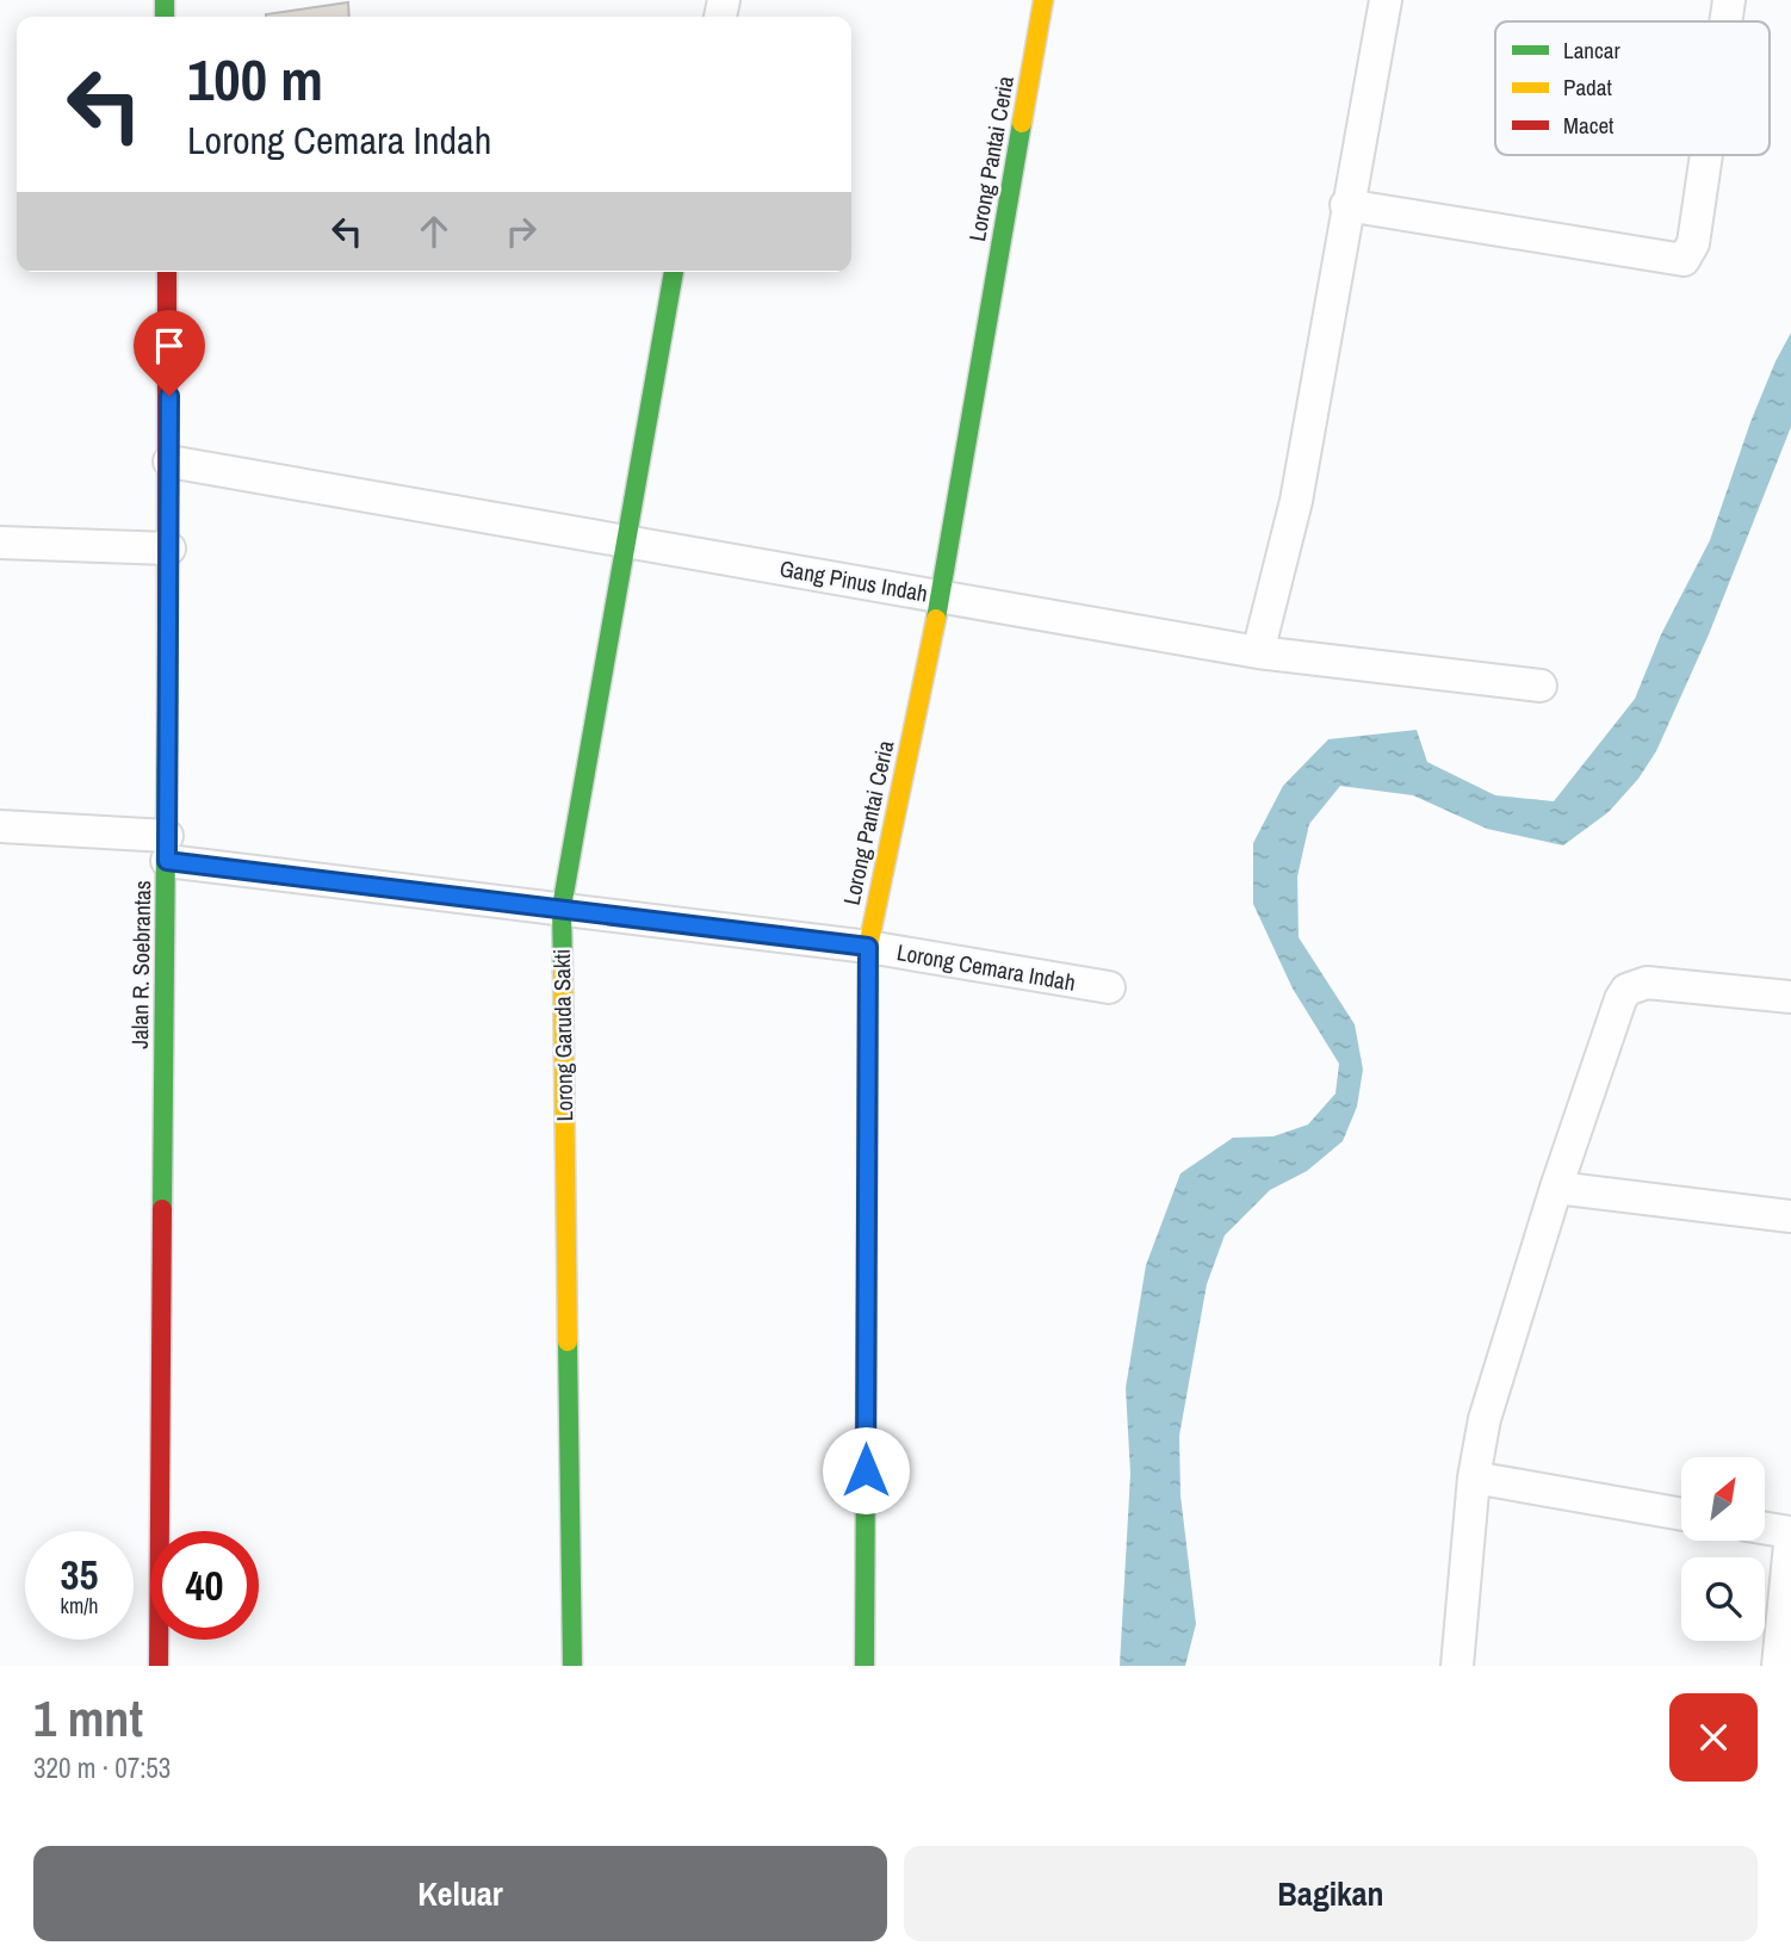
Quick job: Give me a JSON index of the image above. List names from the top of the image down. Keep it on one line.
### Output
{"streets":{"street":["Lorong Pantai Ceria","Gang Pinus Indah","Jalan R. Soebrantas","Lorong Cemara Indah","Lorong Garuda Sakti"]},"crossings":[["Lorong Pantai Ceria","Gang Pinus Indah"],["Lorong Pantai Ceria","Lorong Cemara Indah"],["Gang Pinus Indah","Jalan R. Soebrantas"],["Gang Pinus Indah","Lorong Garuda Sakti"],["Jalan R. Soebrantas","Lorong Cemara Indah"],["Lorong Cemara Indah","Lorong Garuda Sakti"]],"legend":["Lancar","Padat","Macet"],"north":"top right","page":{"turn":["100 m","Lorong Cemara Indah"],"speed":"35 km/h","limit":"40","heading":["1 mnt","320 m · 07:53"],"buttons":["Keluar","Bagikan"]}}
